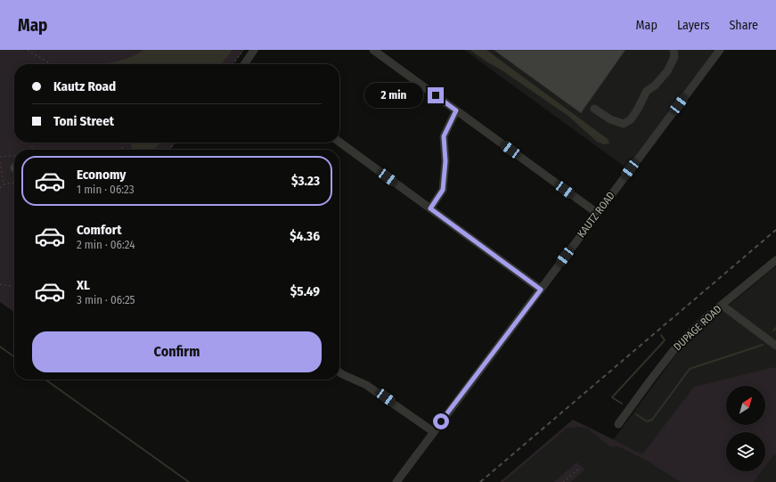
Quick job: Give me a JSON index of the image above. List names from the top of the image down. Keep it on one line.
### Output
{"streets":{"street":["KAUTZ ROAD","DUPAGE ROAD"]},"north":"top right","page":{"header":"Map","nav":["Map","Layers","Share"],"banner":["Kautz Road","Toni Street"],"bubble":"2 min","list":[{"name":"Economy","note":"1 min · 06:23","value":"$3.23"},{"name":"Comfort","note":"2 min · 06:24","value":"$4.36"},{"name":"XL","note":"3 min · 06:25","value":"$5.49"}],"buttons":"Confirm"}}
